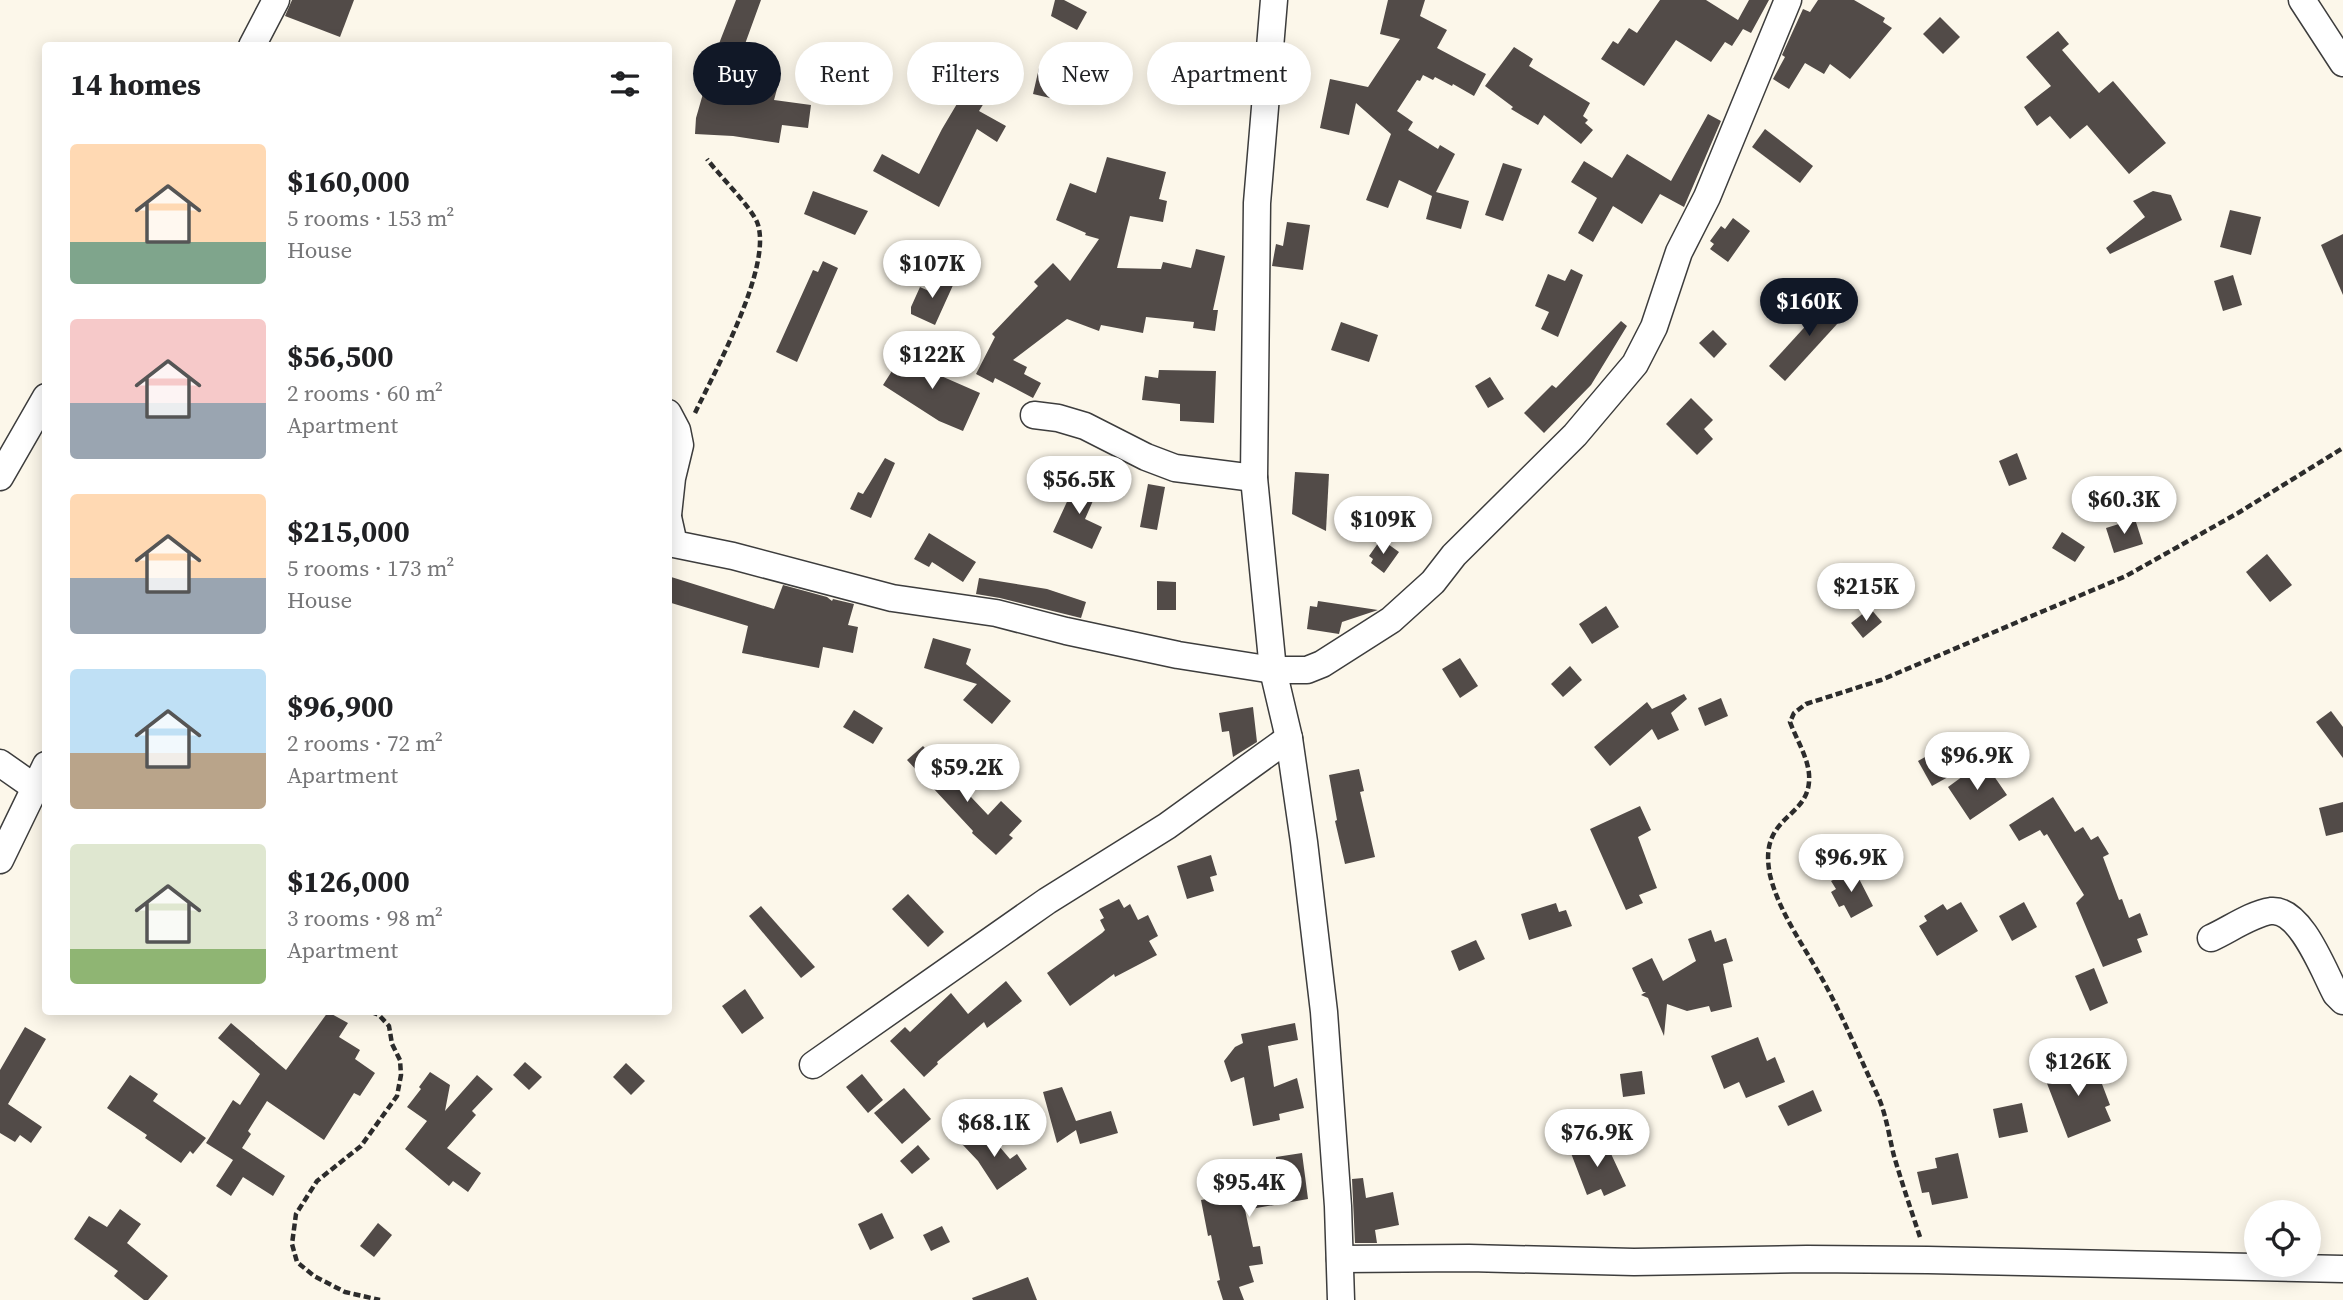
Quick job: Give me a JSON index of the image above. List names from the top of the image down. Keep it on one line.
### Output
{"page":{"chip":["Buy","Rent","Filters","New","Apartment"],"heading":"14 homes","list":[{"name":"$160,000","note":"5 rooms · 153 m² · House"},{"name":"$56,500","note":"2 rooms · 60 m² · Apartment"},{"name":"$215,000","note":"5 rooms · 173 m² · House"},{"name":"$96,900","note":"2 rooms · 72 m² · Apartment"},{"name":"$126,000","note":"3 rooms · 98 m² · Apartment"}],"price":["$107K","$160K","$122K","$56.5K","$60.3K","$109K","$215K","$96.9K","$59.2K","$96.9K","$126K","$68.1K","$76.9K","$95.4K"]}}
